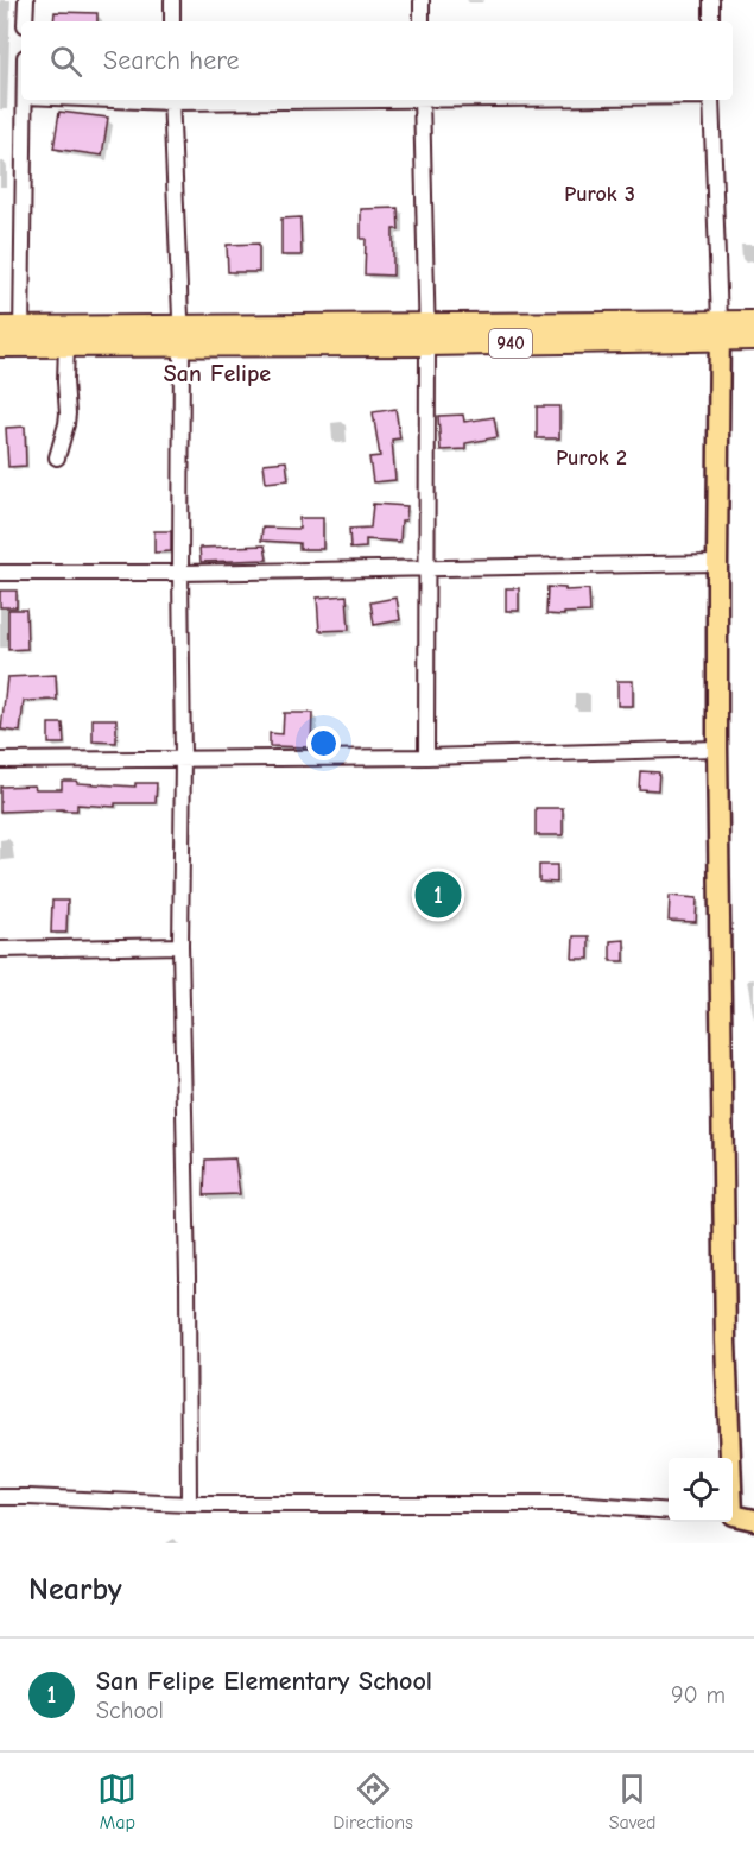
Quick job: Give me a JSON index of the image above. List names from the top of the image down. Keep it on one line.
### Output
{"streets":{"highway":["940"]},"districts":["Purok 3","San Felipe","Purok 2"],"page":{"search":"Search here","pins":"1","heading":"Nearby","list":[{"mark":"1","name":"San Felipe Elementary School","note":"School","value":"90 m"}],"nav":["Map","Directions","Saved"]}}
